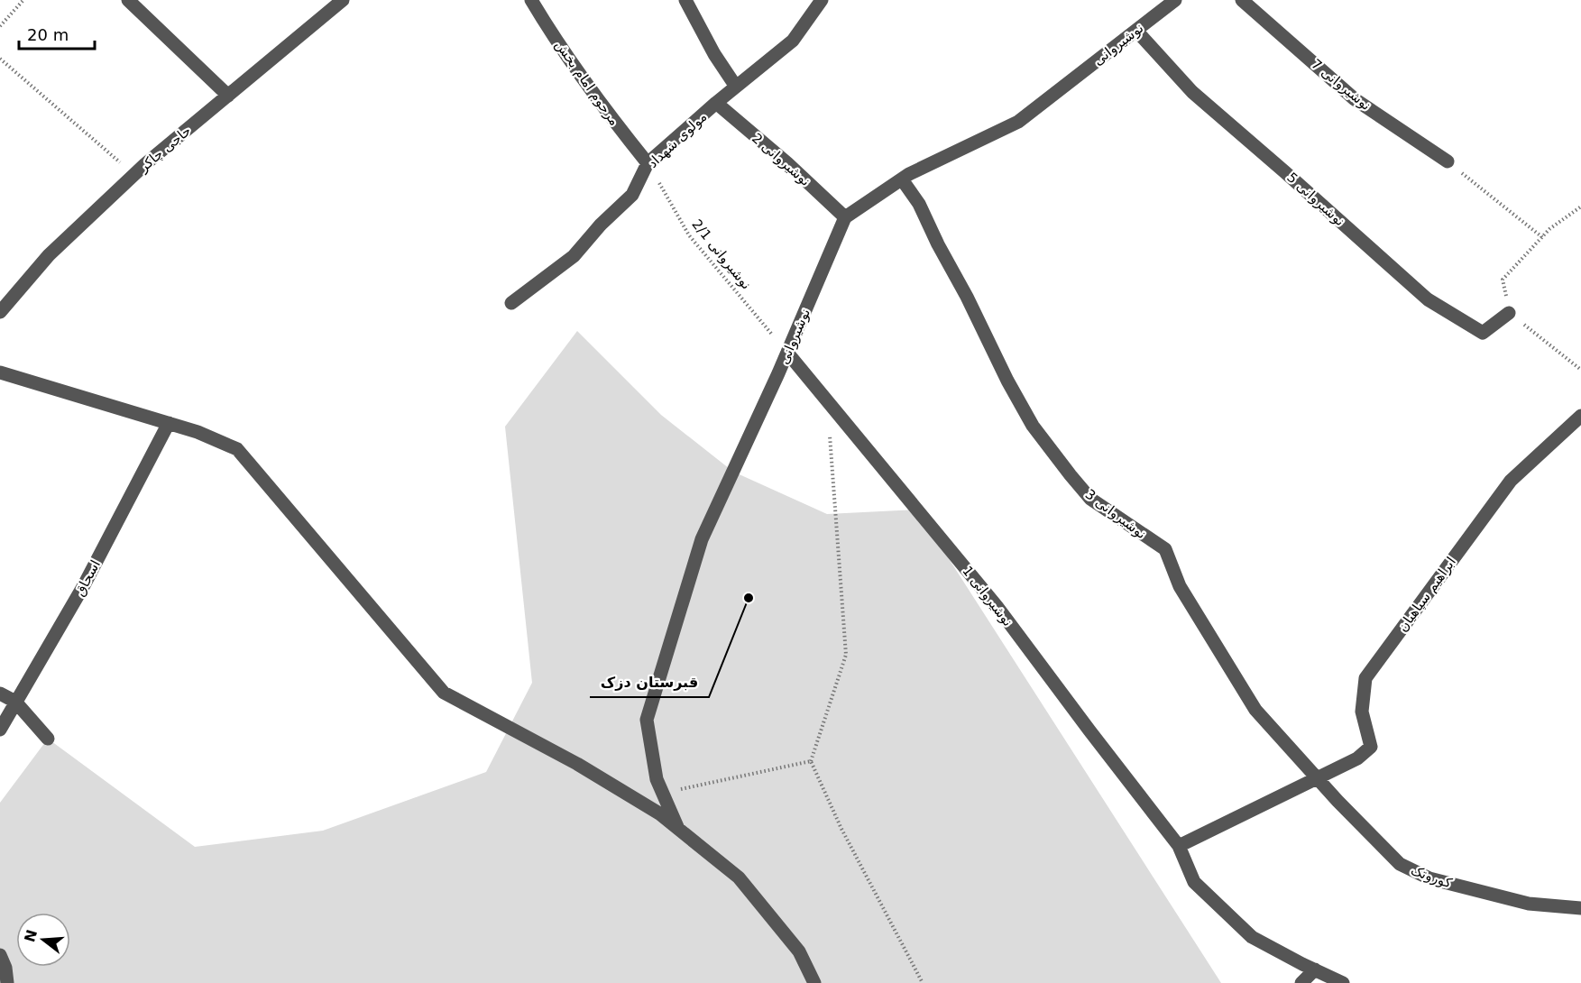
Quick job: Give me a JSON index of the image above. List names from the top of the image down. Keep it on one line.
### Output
{"streets":{"street":["نوشیروانی","مرحوم امام بخش","نوشیروانی 7","مولوی شهداد","حاجی چاکر","نوشیروانی 2","نوشیروانی 5","نوشیروانی 3","اسحاق","ابراهیم سپاهیان","نوشیروانی 1","کوروتک"],"path":["نوشیروانی 2/1"]},"crossings":[["نوشیروانی","نوشیروانی 2"],["نوشیروانی","نوشیروانی 5"],["نوشیروانی","نوشیروانی 2/1"],["نوشیروانی","نوشیروانی 3"],["نوشیروانی","نوشیروانی 1"],["مرحوم امام بخش","مولوی شهداد"],["مرحوم امام بخش","نوشیروانی 2/1"],["مولوی شهداد","نوشیروانی 2"],["مولوی شهداد","نوشیروانی 2/1"],["نوشیروانی 2/1","نوشیروانی 1"],["نوشیروانی 3","ابراهیم سپاهیان"],["نوشیروانی 3","کوروتک"],["ابراهیم سپاهیان","کوروتک"]],"places":["قبرستان دزک"],"scale_bar":"20 m","north":"left"}
